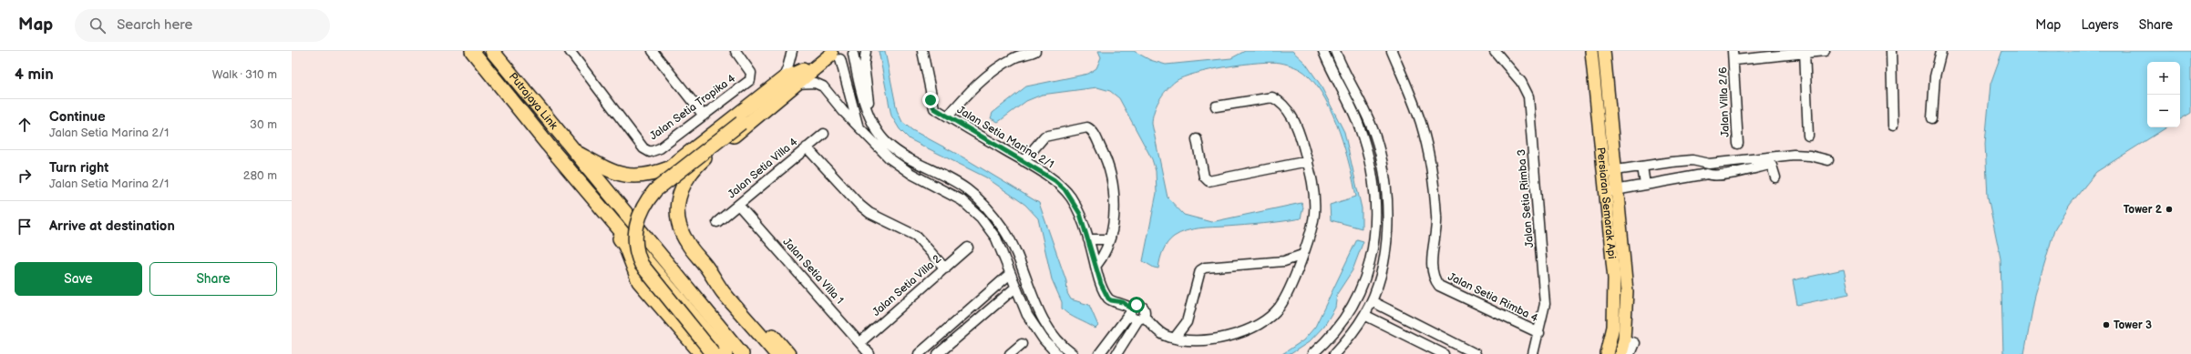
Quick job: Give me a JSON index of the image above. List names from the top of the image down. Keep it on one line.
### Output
{"streets":{"highway":["Putrajaya Link"],"main road":["Persiaran Semarak Api"],"street":["Jalan Villa 2/6","Jalan Setia Tropika 4","Jalan Setia Marina 2/1","Jalan Setia Villa 4","Jalan Setia Rimba 3","Jalan Setia Villa 1","Jalan Setia Villa 2","Jalan Setia Rimba 4"]},"crossings":[["Jalan Setia Villa 4","Jalan Setia Villa 1"],["Jalan Setia Rimba 3","Jalan Setia Rimba 4"],["Jalan Setia Villa 1","Jalan Setia Villa 2"]],"places":["Tower 2","Tower 3"],"page":{"header":"Map","search":"Search here","nav":["Map","Layers","Share"],"heading":["4 min","Walk · 310 m"],"map_buttons":["+","−"],"list":[["Continue","Jalan Setia Marina 2/1","30 m"],["Turn right","Jalan Setia Marina 2/1","280 m"],"Arrive at destination"],"buttons":["Save","Share"]}}
